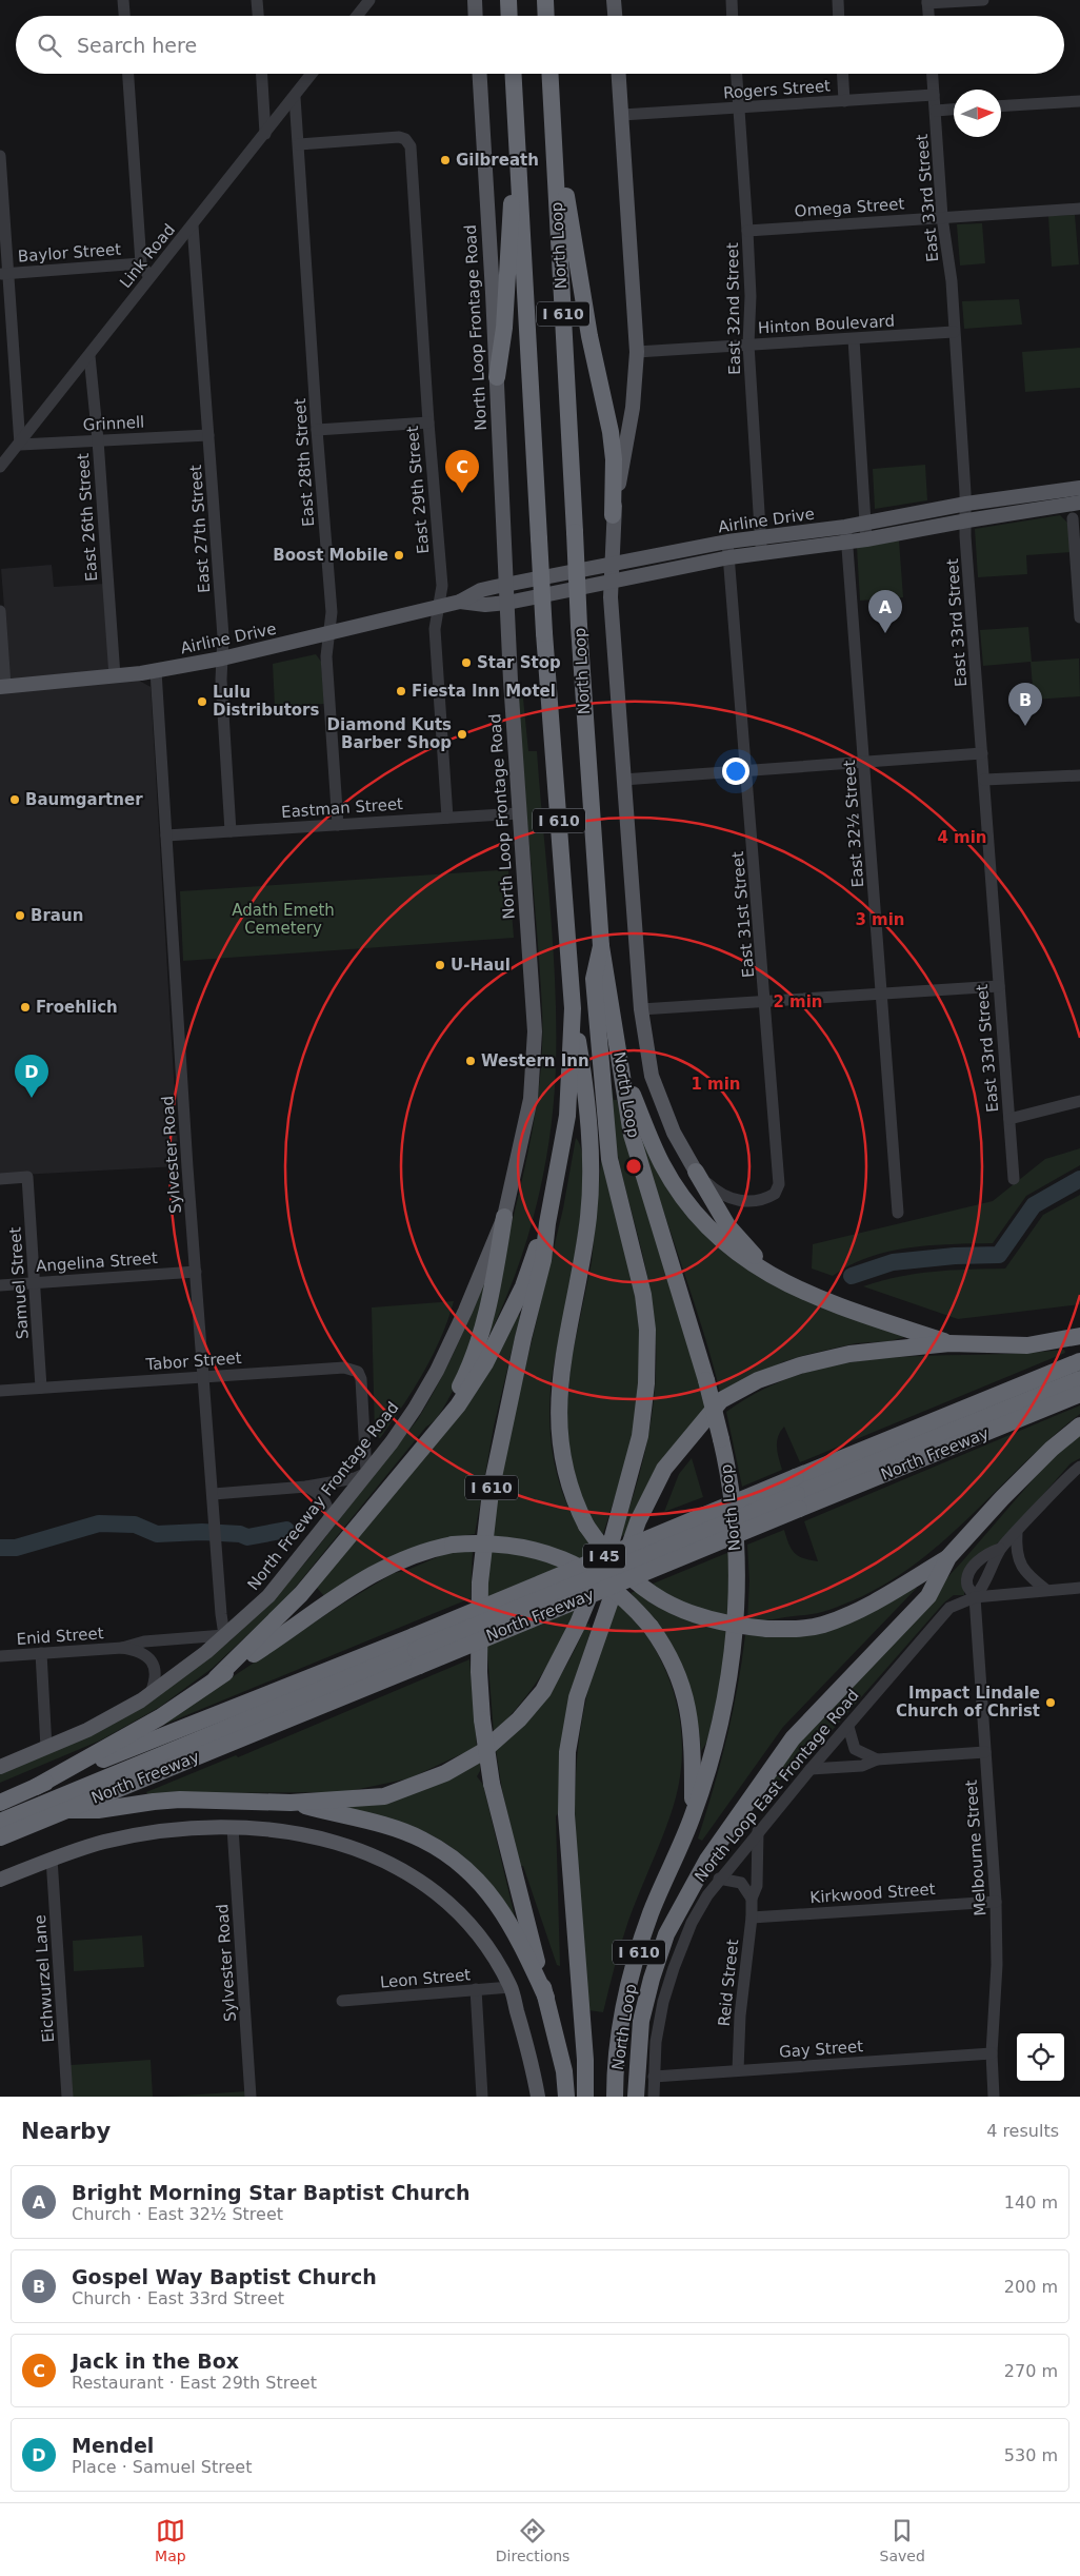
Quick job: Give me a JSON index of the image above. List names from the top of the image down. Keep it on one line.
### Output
{"streets":{"highway":["North Loop","I 610","North Freeway","I 45"],"main road":["North Loop Frontage Road","Airline Drive","North Freeway Frontage Road"],"street":["Rogers Street","East 33rd Street","Omega Street","Baylor Street","Link Road","East 32nd Street","Hinton Boulevard","Grinnell","East 28th Street","East 29th Street","East 26th Street","East 27th Street","Eastman Street","East 32½ Street","East 31st Street","Sylvester Road","Angelina Street","Samuel Street","Tabor Street","Enid Street","North Loop East Frontage Road","Melbourne Street","Kirkwood Street","Eichwurzel Lane","Leon Street","Reid Street","Gay Street"]},"crossings":[["Rogers Street","East 33rd Street"],["Rogers Street","East 32nd Street"],["East 33rd Street","Omega Street"],["East 33rd Street","Hinton Boulevard"],["East 33rd Street","Airline Drive"],["Omega Street","East 32nd Street"],["Link Road","Grinnell"],["Link Road","East 28th Street"],["Link Road","East 26th Street"],["Link Road","East 27th Street"],["East 32nd Street","Hinton Boulevard"],["East 32nd Street","Airline Drive"],["North Loop Frontage Road","Airline Drive"],["North Loop Frontage Road","Eastman Street"],["North Loop Frontage Road","North Freeway Frontage Road"],["Grinnell","East 26th Street"],["Grinnell","East 27th Street"],["East 28th Street","East 29th Street"],["East 28th Street","Airline Drive"],["East 28th Street","Eastman Street"],["East 29th Street","Airline Drive"],["East 29th Street","Eastman Street"],["East 26th Street","Airline Drive"],["Airline Drive","East 27th Street"],["Airline Drive","East 32½ Street"],["Airline Drive","East 31st Street"],["Airline Drive","Sylvester Road"],["East 27th Street","Eastman Street"],["Eastman Street","Sylvester Road"],["Sylvester Road","Angelina Street"],["Sylvester Road","Tabor Street"],["Sylvester Road","North Freeway Frontage Road"],["Sylvester Road","Enid Street"],["Angelina Street","Samuel Street"],["Samuel Street","Tabor Street"],["Tabor Street","North Freeway Frontage Road"],["North Freeway Frontage Road","Enid Street"],["North Loop East Frontage Road","Melbourne Street"],["North Loop East Frontage Road","Reid Street"],["North Loop East Frontage Road","Gay Street"],["Melbourne Street","Kirkwood Street"],["Melbourne Street","Gay Street"],["Kirkwood Street","Reid Street"],["Reid Street","Gay Street"]],"parks":["Adath Emeth Cemetery"],"places":["Gilbreath","Boost Mobile","Star Stop","Fiesta Inn Motel","Lulu Distributors","Diamond Kuts Barber Shop","Baumgartner","Braun","U-Haul","Froehlich","Western Inn","Impact Lindale Church of Christ"],"north":"right","page":{"search":"Search here","pins":["C","A","B","D"],"heading":["Nearby","4 results"],"list":[{"mark":"A","name":"Bright Morning Star Baptist Church","note":"Church · East 32½ Street","value":"140 m"},{"mark":"B","name":"Gospel Way Baptist Church","note":"Church · East 33rd Street","value":"200 m"},{"mark":"C","name":"Jack in the Box","note":"Restaurant · East 29th Street","value":"270 m"},{"mark":"D","name":"Mendel","note":"Place · Samuel Street","value":"530 m"}],"nav":["Map","Directions","Saved"]},"rings":["4 min","3 min","2 min","1 min"]}
